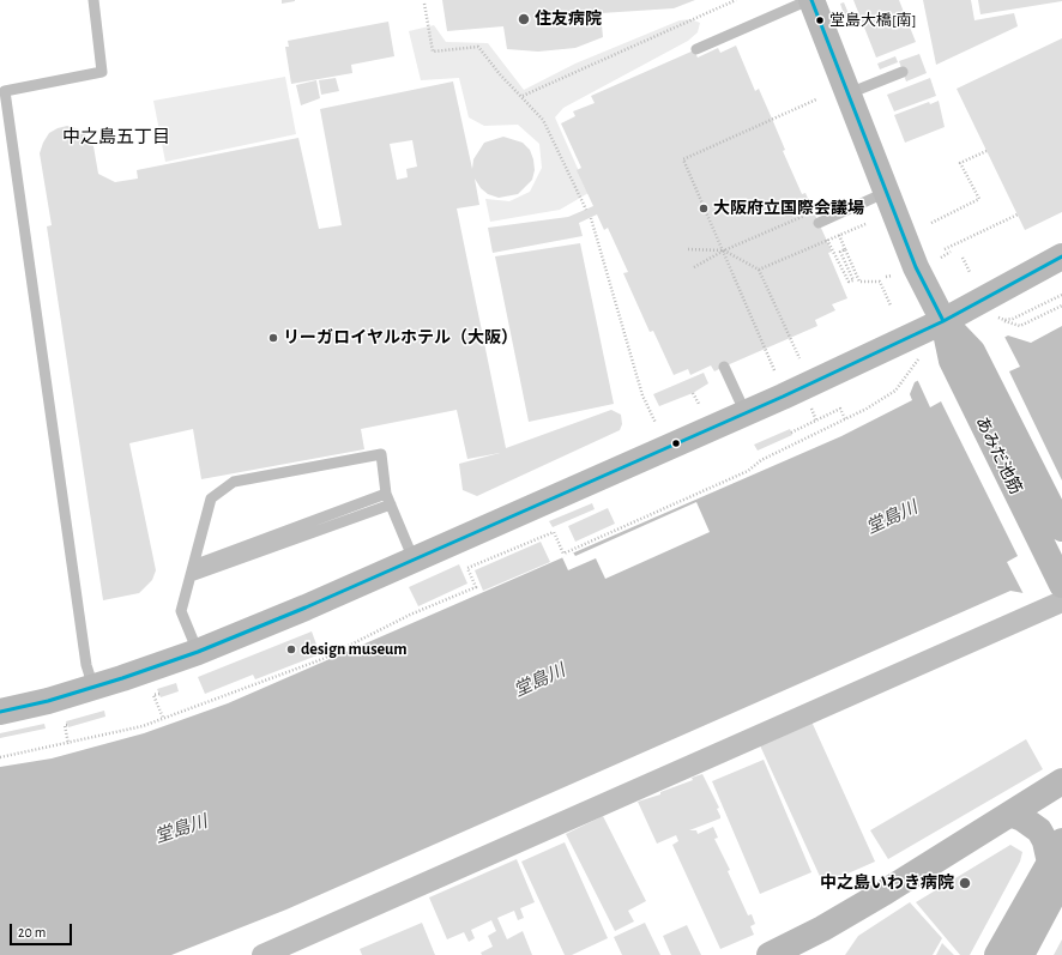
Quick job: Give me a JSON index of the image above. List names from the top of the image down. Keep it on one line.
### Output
{"streets":{"street":["あみだ池筋"]},"districts":["中之島五丁目"],"water":["堂島川"],"places":["住友病院","堂島大橋[南]","大阪府立国際会議場","リーガロイヤルホテル（大阪）","design museum","中之島いわき病院"],"scale_bar":"20 m"}
